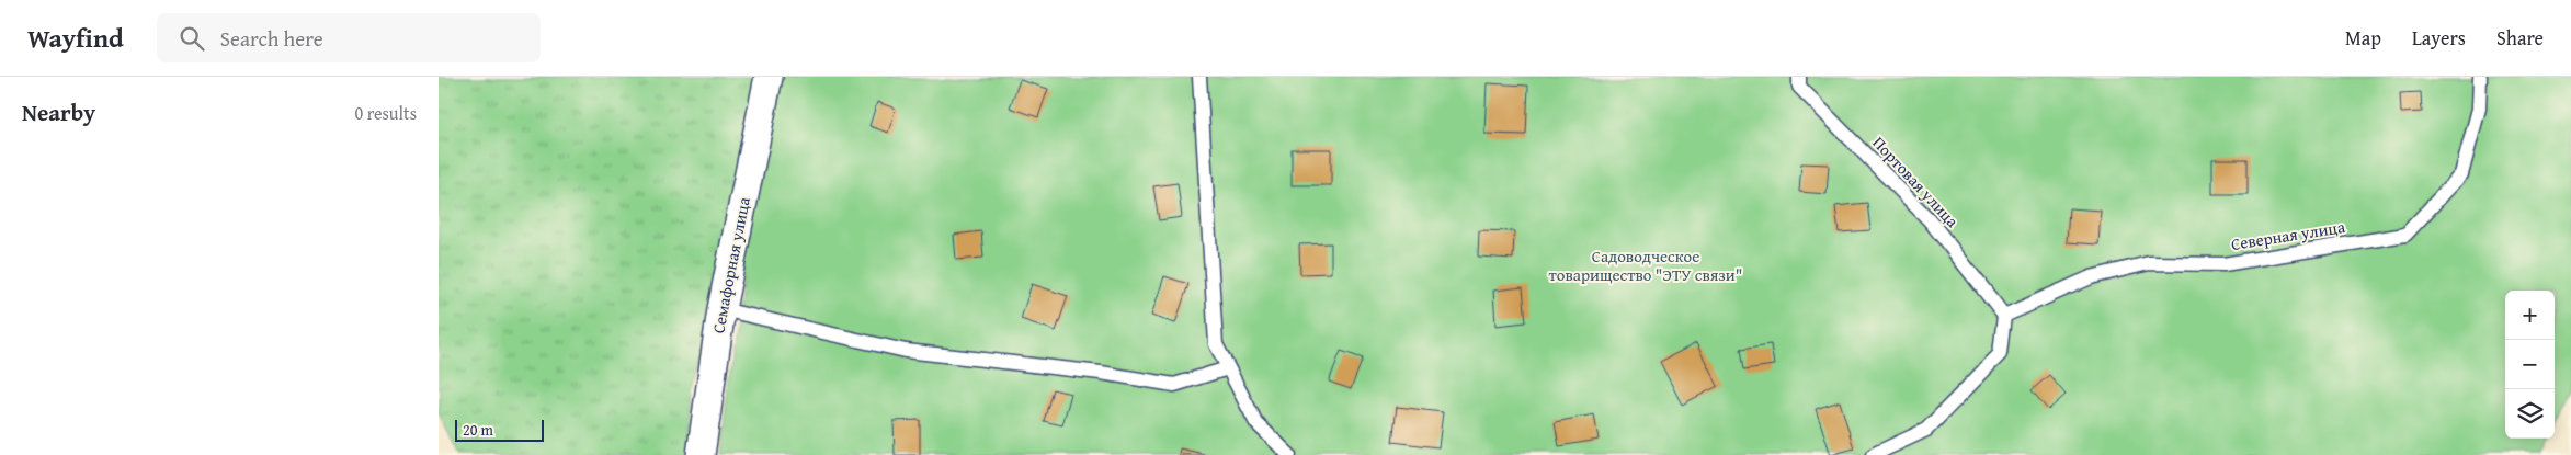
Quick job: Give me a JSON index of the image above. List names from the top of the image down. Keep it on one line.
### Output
{"streets":{"street":["Семафорная улица"],"lane":["Портовая улица","Северная улица"]},"crossings":[["Портовая улица","Северная улица"]],"parks":["Садоводческое товарищество \"ЭТУ связи\""],"scale_bar":"20 m","page":{"header":"Wayfind","search":"Search here","nav":["Map","Layers","Share"],"heading":["Nearby","0 results"],"map_buttons":["+","−"],"scale":"20 m"}}
